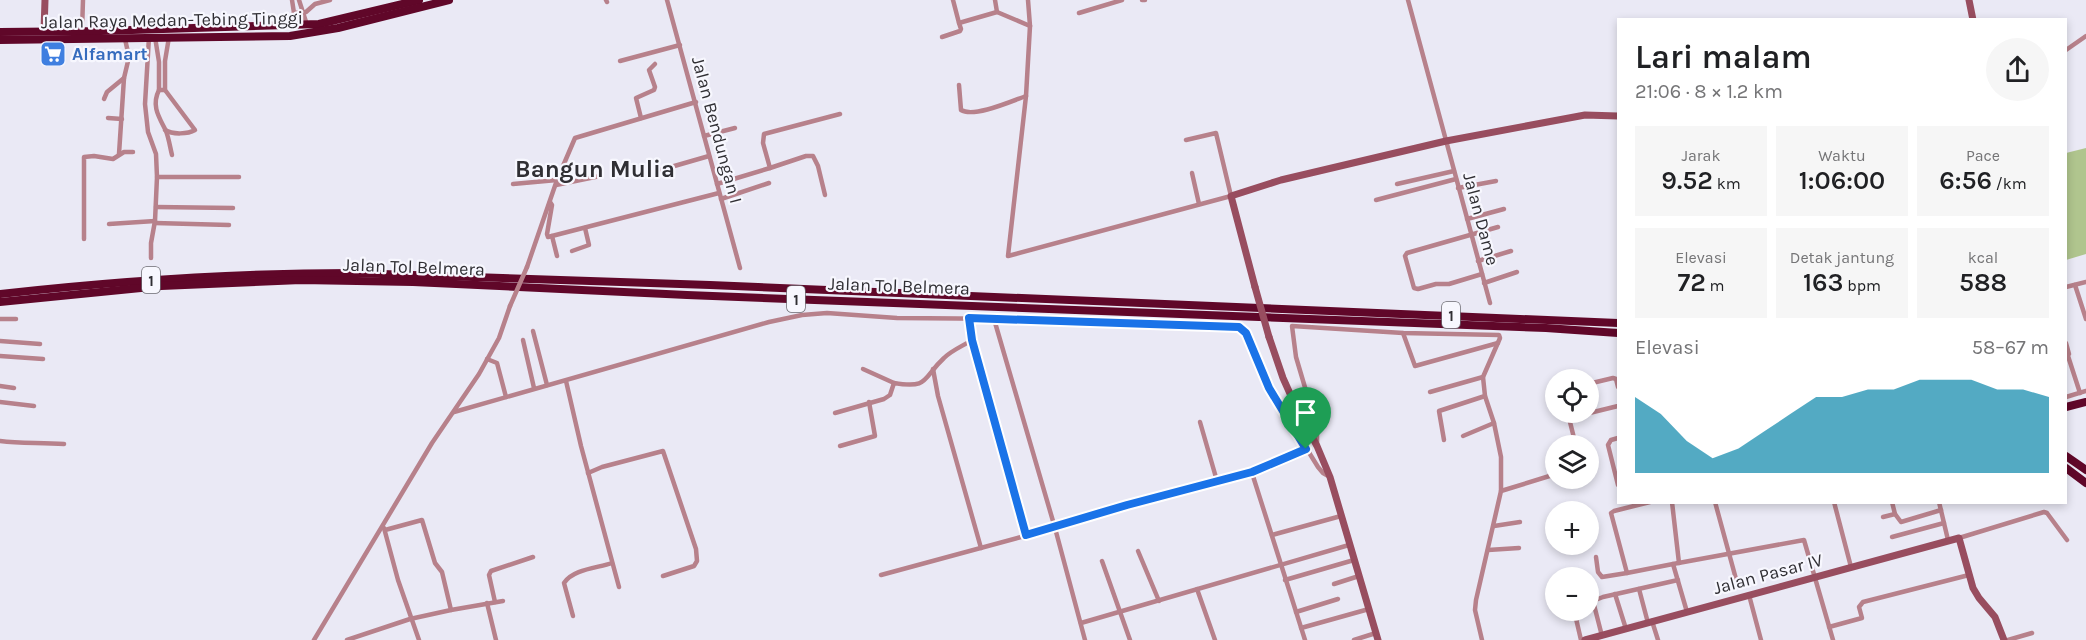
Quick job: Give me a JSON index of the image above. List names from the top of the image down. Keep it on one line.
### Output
{"streets":{"highway":["Jalan Raya Medan-Tebing Tinggi","Jalan Tol Belmera","1"],"street":["Jalan Bendungan I","Jalan Dame","Jalan Pasar IV"]},"districts":["Bangun Mulia"],"places":{"supermarket":["Alfamart"]},"page":{"heading":["Lari malam","21:06 · 8 × 1.2 km"],"stats":[["Jarak","9.52 km"],["Waktu","1:06:00"],["Pace","6:56 /km"],["Elevasi","72 m"],["Detak jantung","163 bpm"],["kcal","588"]],"chart":["Elevasi","58–67 m"],"map_buttons":["+","−"]}}
